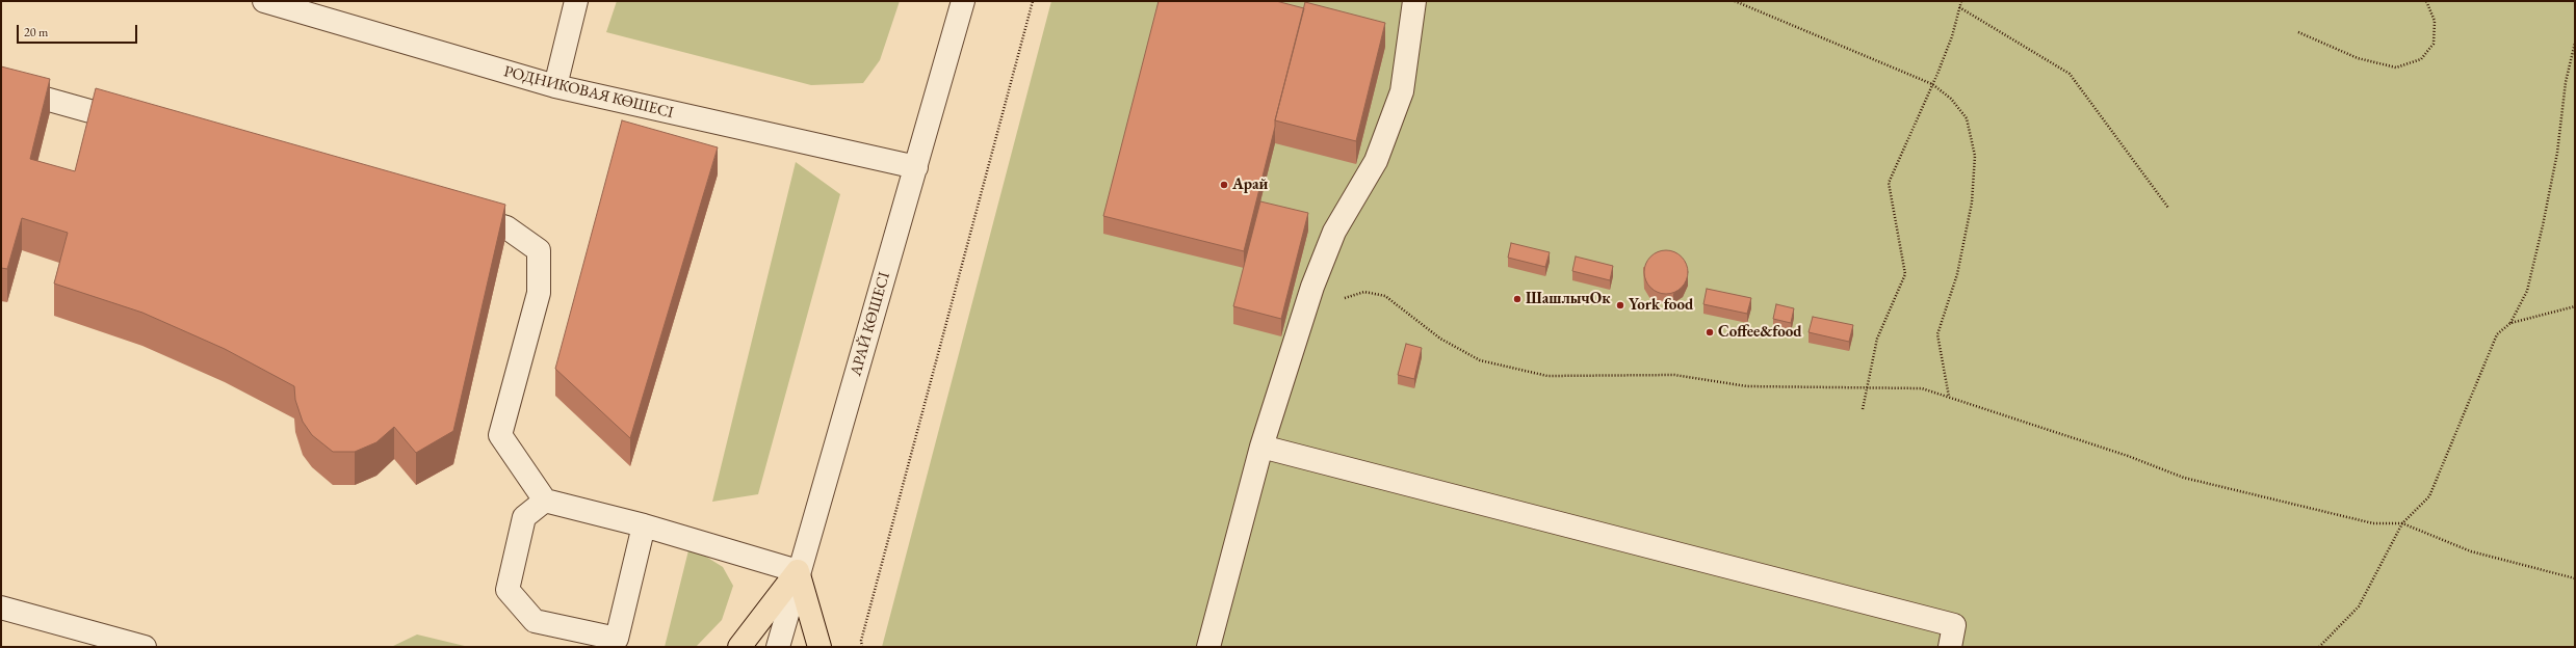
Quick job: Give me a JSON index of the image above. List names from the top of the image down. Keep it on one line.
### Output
{"streets":{"street":["РОДНИКОВАЯ КӨШЕСІ","АРАЙ КӨШЕСІ"]},"crossings":[["РОДНИКОВАЯ КӨШЕСІ","АРАЙ КӨШЕСІ"]],"places":["Арай","ШашлычОк","York food","Coffee&food"],"scale_bar":"20 m"}
